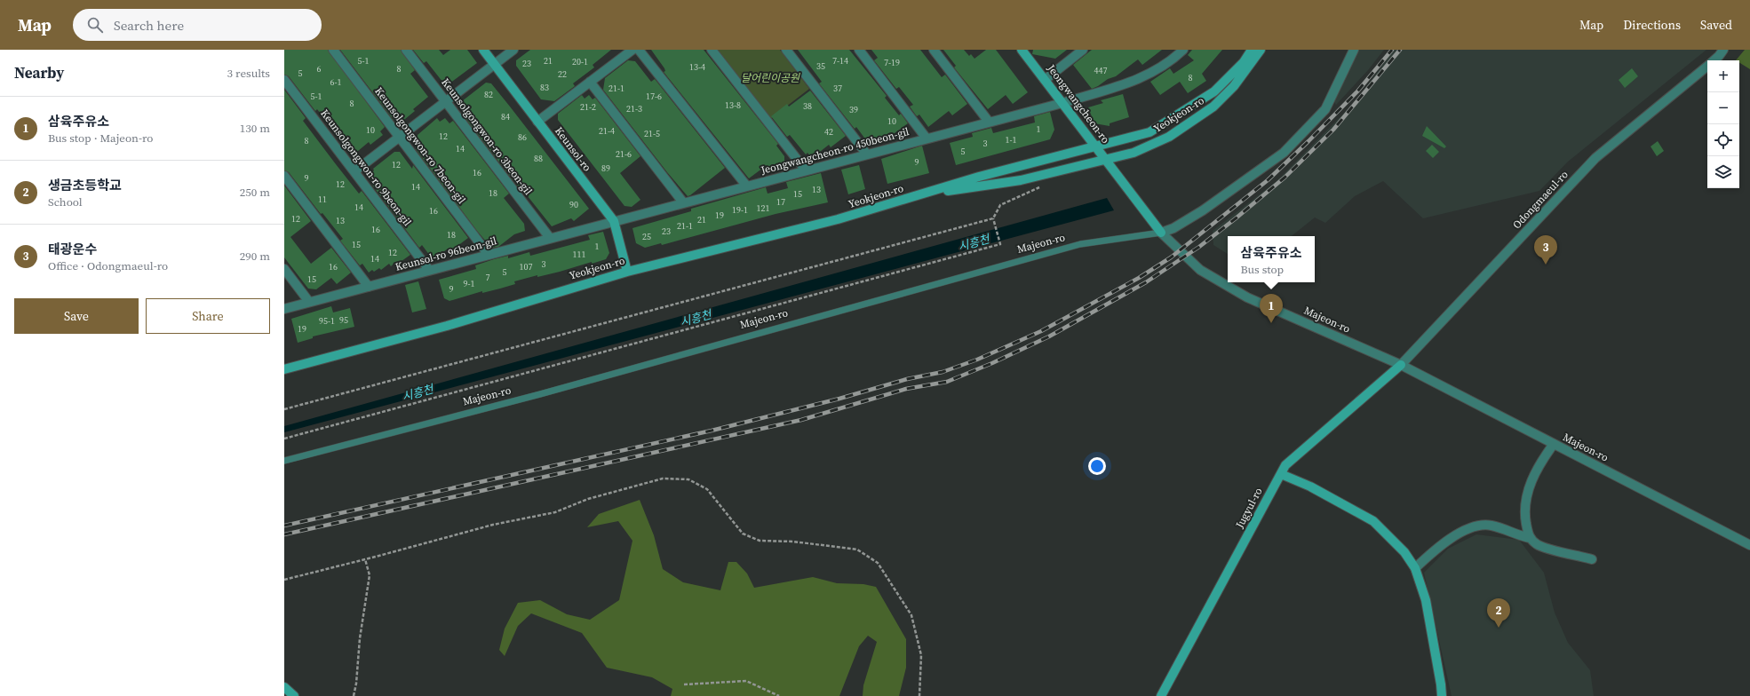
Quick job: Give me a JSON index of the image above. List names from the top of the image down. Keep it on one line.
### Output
{"streets":{"main road":["Jeongwangcheon-ro","Yeokjeon-ro","Keunsol-ro","Jugyul-ro"],"street":["Keunsolgongwon-ro 3beon-gil","Keunsolgongwon-ro 7beon-gil","Jeongwangcheon-ro 450beon-gil","Keunsolgongwon-ro 9beon-gil","Odongmaeul-ro","Majeon-ro","Keunsol-ro 96beon-gil"]},"crossings":[["Jeongwangcheon-ro","Yeokjeon-ro"],["Jeongwangcheon-ro","Jeongwangcheon-ro 450beon-gil"],["Jeongwangcheon-ro","Majeon-ro"],["Yeokjeon-ro","Keunsol-ro"],["Keunsolgongwon-ro 3beon-gil","Keunsol-ro 96beon-gil"],["Keunsolgongwon-ro 7beon-gil","Keunsol-ro 96beon-gil"],["Keunsol-ro","Jeongwangcheon-ro 450beon-gil"],["Keunsol-ro","Keunsol-ro 96beon-gil"],["Jeongwangcheon-ro 450beon-gil","Keunsol-ro 96beon-gil"],["Keunsolgongwon-ro 9beon-gil","Keunsol-ro 96beon-gil"],["Odongmaeul-ro","Majeon-ro"],["Odongmaeul-ro","Jugyul-ro"],["Majeon-ro","Jugyul-ro"]],"water":["시흥천"],"parks":["달어린이공원"],"house_numbers":["5-1","21","7-14","20-1","7-19","23","35","13-4","6","8","447","5","22","8","6-1","83","21-1","37","82","5-1","17-6","8","13-8","38","21-2","21-3","39","84","10","1","10","21-4","42","21-5","12","86","1-1","8","3","14","5","21-6","88","9","12","89","16","9","12","14","13","18","15","11","17","90","14","121","19-1","16","19","12","21","13","21-1","16","23","18","25","15","1","12","111","14","3","16","107","5","7","15","9-1","9","95","95-1","19"],"page":{"header":"Map","search":"Search here","nav":["Map","Directions","Saved"],"heading":["Nearby","3 results"],"map_buttons":["+","−"],"list":[{"mark":"1","name":"삼육주유소","note":"Bus stop · Majeon-ro","value":"130 m"},{"mark":"2","name":"생금초등학교","note":"School","value":"250 m"},{"mark":"3","name":"태광운수","note":"Office · Odongmaeul-ro","value":"290 m"}],"pins":["3","1","2"],"popup":["삼육주유소","Bus stop"],"buttons":["Save","Share"]}}
